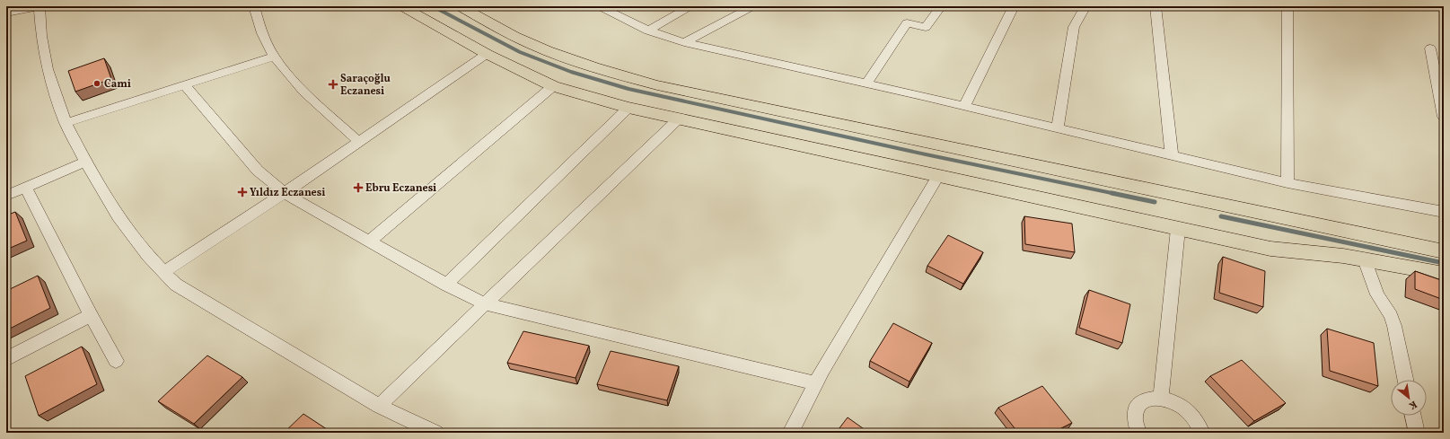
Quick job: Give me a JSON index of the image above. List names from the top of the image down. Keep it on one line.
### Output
{"places":{"other":["Cami"],"health":["Saraçoğlu Eczanesi","Ebru Eczanesi","Yıldız Eczanesi"]},"north":"bottom right"}
